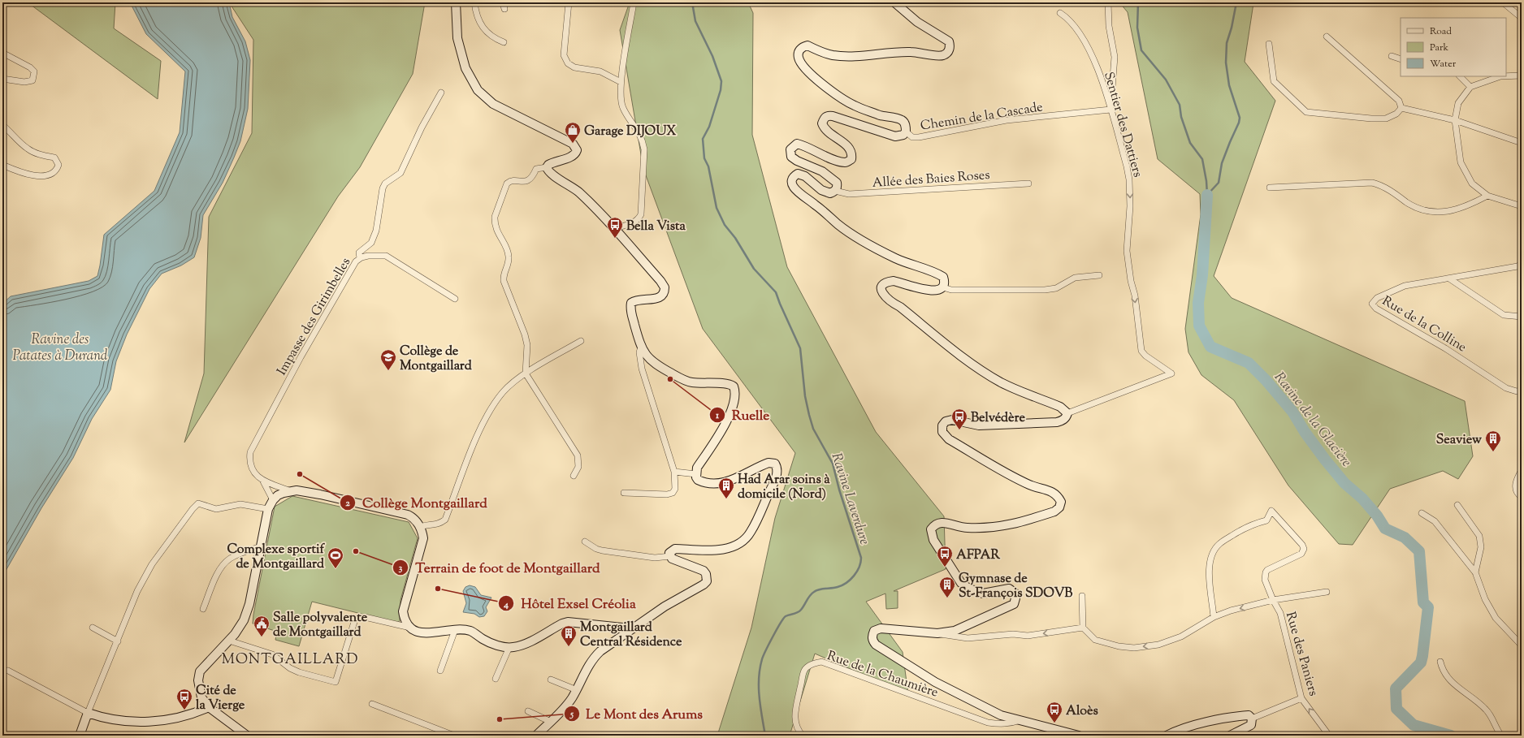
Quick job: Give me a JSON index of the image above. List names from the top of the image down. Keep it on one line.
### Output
{"streets":{"street":["Chemin de la Cascade","Sentier des Dattiers","Allée des Baies Roses","Impasse des Girimbelles","Rue de la Colline","Rue des Paniers","Rue de la Chaumière"]},"crossings":[["Chemin de la Cascade","Sentier des Dattiers"]],"districts":["MONTGAILLARD"],"water":["Ravine des Patates à Durand","Ravine de la Glacière","Ravine Laverdure"],"places":{"shop":["Garage DIJOUX"],"bus stop":["Bella Vista","Belvédère","AFPAR","Cité de la Vierge","Aloès"],"school or university":["Collège de Montgaillard"],"other":["Ruelle","Collège Montgaillard","Terrain de foot de Montgaillard","Hôtel Exsel Créolia","Le Mont des Arums"],"building":["Seaview","Had Arar soins à domicile (Nord)","Gymnase de St-François SDOVB","Montgaillard Central Résidence"],"sports":["Complexe sportif de Montgaillard"],"public building":["Salle polyvalente de Montgaillard"]},"legend":["Road","Park","Water"]}
